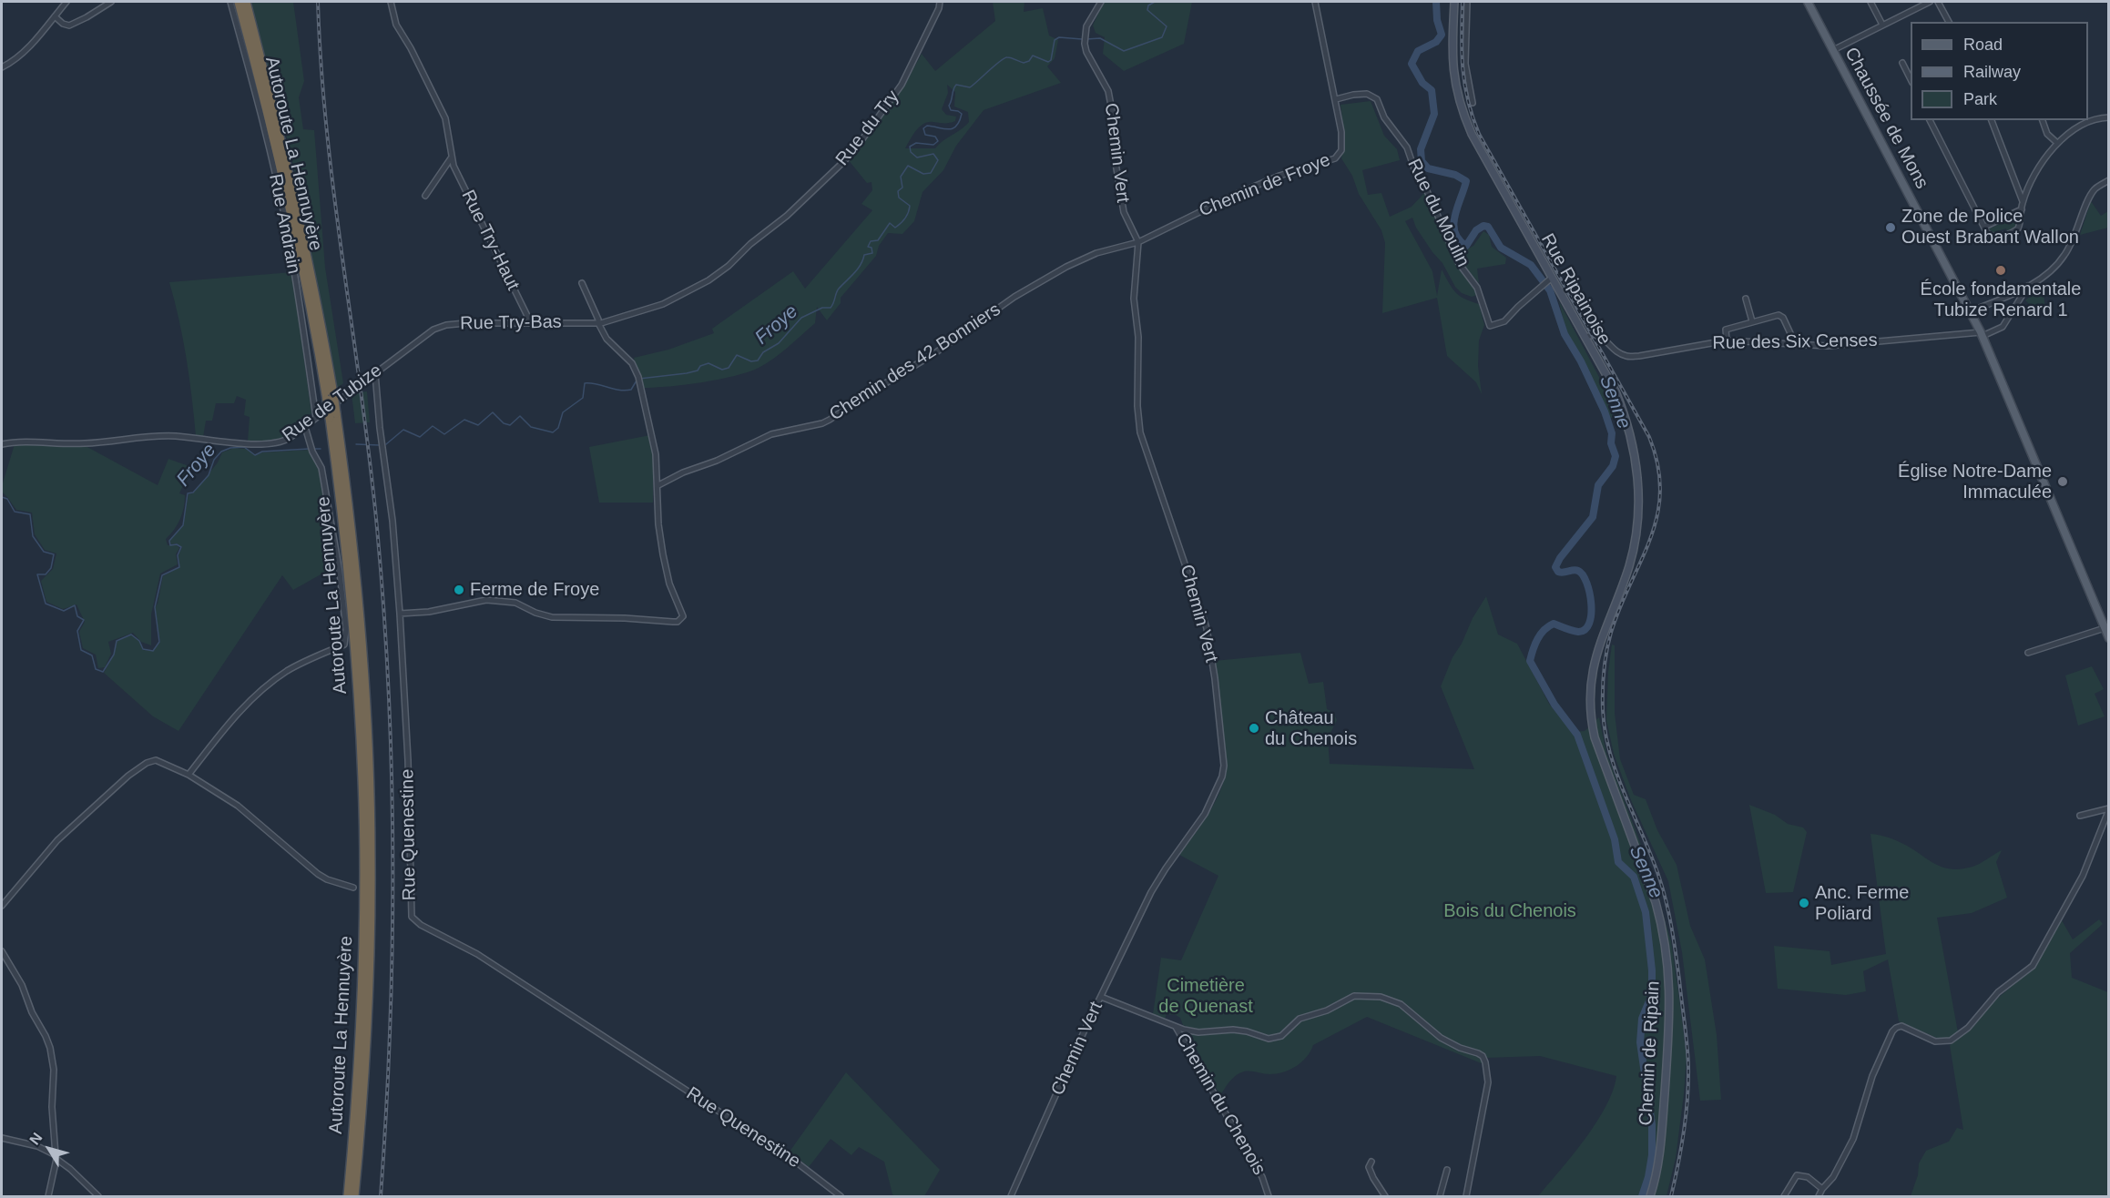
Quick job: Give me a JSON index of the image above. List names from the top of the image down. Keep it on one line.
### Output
{"streets":{"highway":["Autoroute La Hennuyère"],"main road":["Chaussée de Mons"],"street":["Rue du Try","Chemin Vert","Chemin de Froye","Rue du Moulin","Rue Andrain","Rue Try-Haut","Rue Ripainoise","Rue Try-Bas","Rue des Six Censes","Chemin des 42 Bonniers","Rue de Tubize","Rue Quenestine","Chemin de Ripain","Chemin du Chenois"]},"crossings":[["Chaussée de Mons","Rue des Six Censes"],["Rue du Try","Rue Try-Bas"],["Chemin Vert","Chemin de Froye"],["Chemin Vert","Chemin des 42 Bonniers"],["Chemin Vert","Chemin du Chenois"],["Chemin de Froye","Rue du Moulin"],["Chemin de Froye","Chemin des 42 Bonniers"],["Rue du Moulin","Rue Ripainoise"],["Rue Andrain","Rue de Tubize"],["Rue Try-Haut","Rue Try-Bas"],["Rue Ripainoise","Rue des Six Censes"],["Rue Ripainoise","Chemin de Ripain"],["Rue Try-Bas","Rue de Tubize"],["Rue de Tubize","Rue Quenestine"]],"water":["Froye","Senne"],"parks":["Bois du Chenois","Cimetière de Quenast"],"places":["Zone de Police Ouest Brabant Wallon","École fondamentale Tubize Renard 1","Église Notre-Dame Immaculée","Ferme de Froye","Château du Chenois","Anc. Ferme Poliard"],"legend":["Road","Railway","Park"],"north":"top left"}
